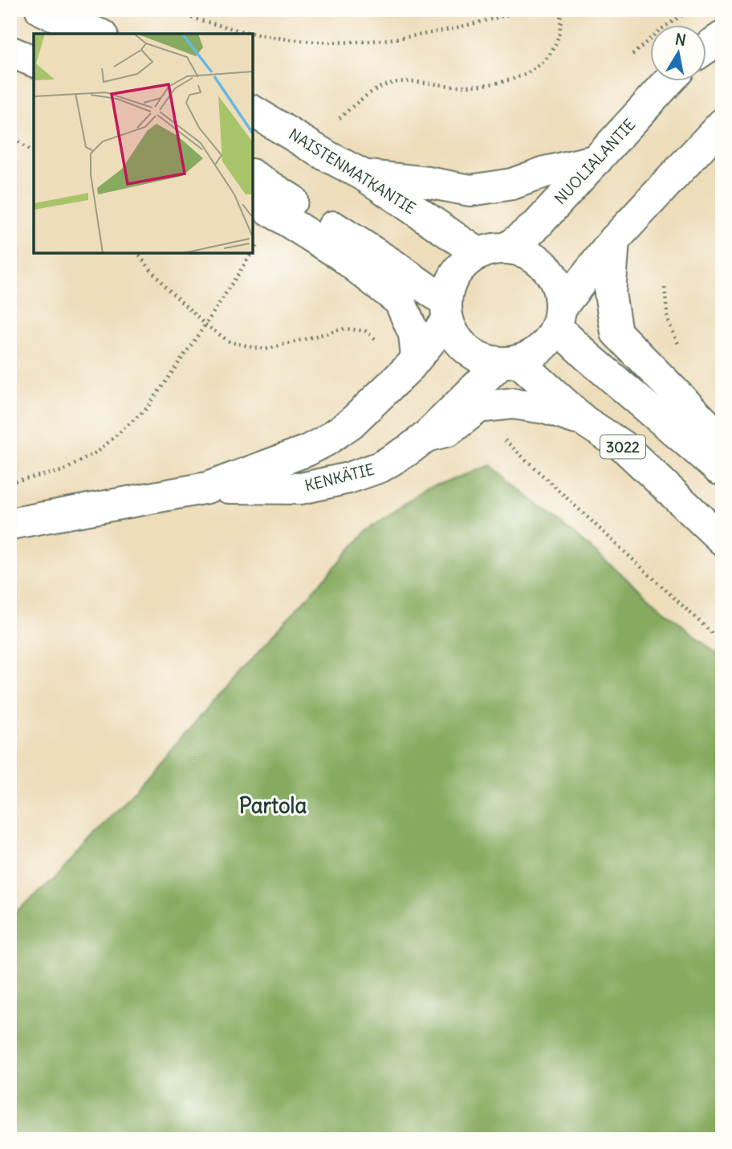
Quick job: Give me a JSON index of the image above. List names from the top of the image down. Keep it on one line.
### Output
{"streets":{"main road":["NUOLIALANTIE","NAISTENMATKANTIE","3022","KENKÄTIE"]},"crossings":[["NUOLIALANTIE","NAISTENMATKANTIE"],["NUOLIALANTIE","3022"],["NUOLIALANTIE","KENKÄTIE"],["NAISTENMATKANTIE","3022"],["NAISTENMATKANTIE","KENKÄTIE"],["3022","KENKÄTIE"]],"districts":["Partola"],"north":"top"}
